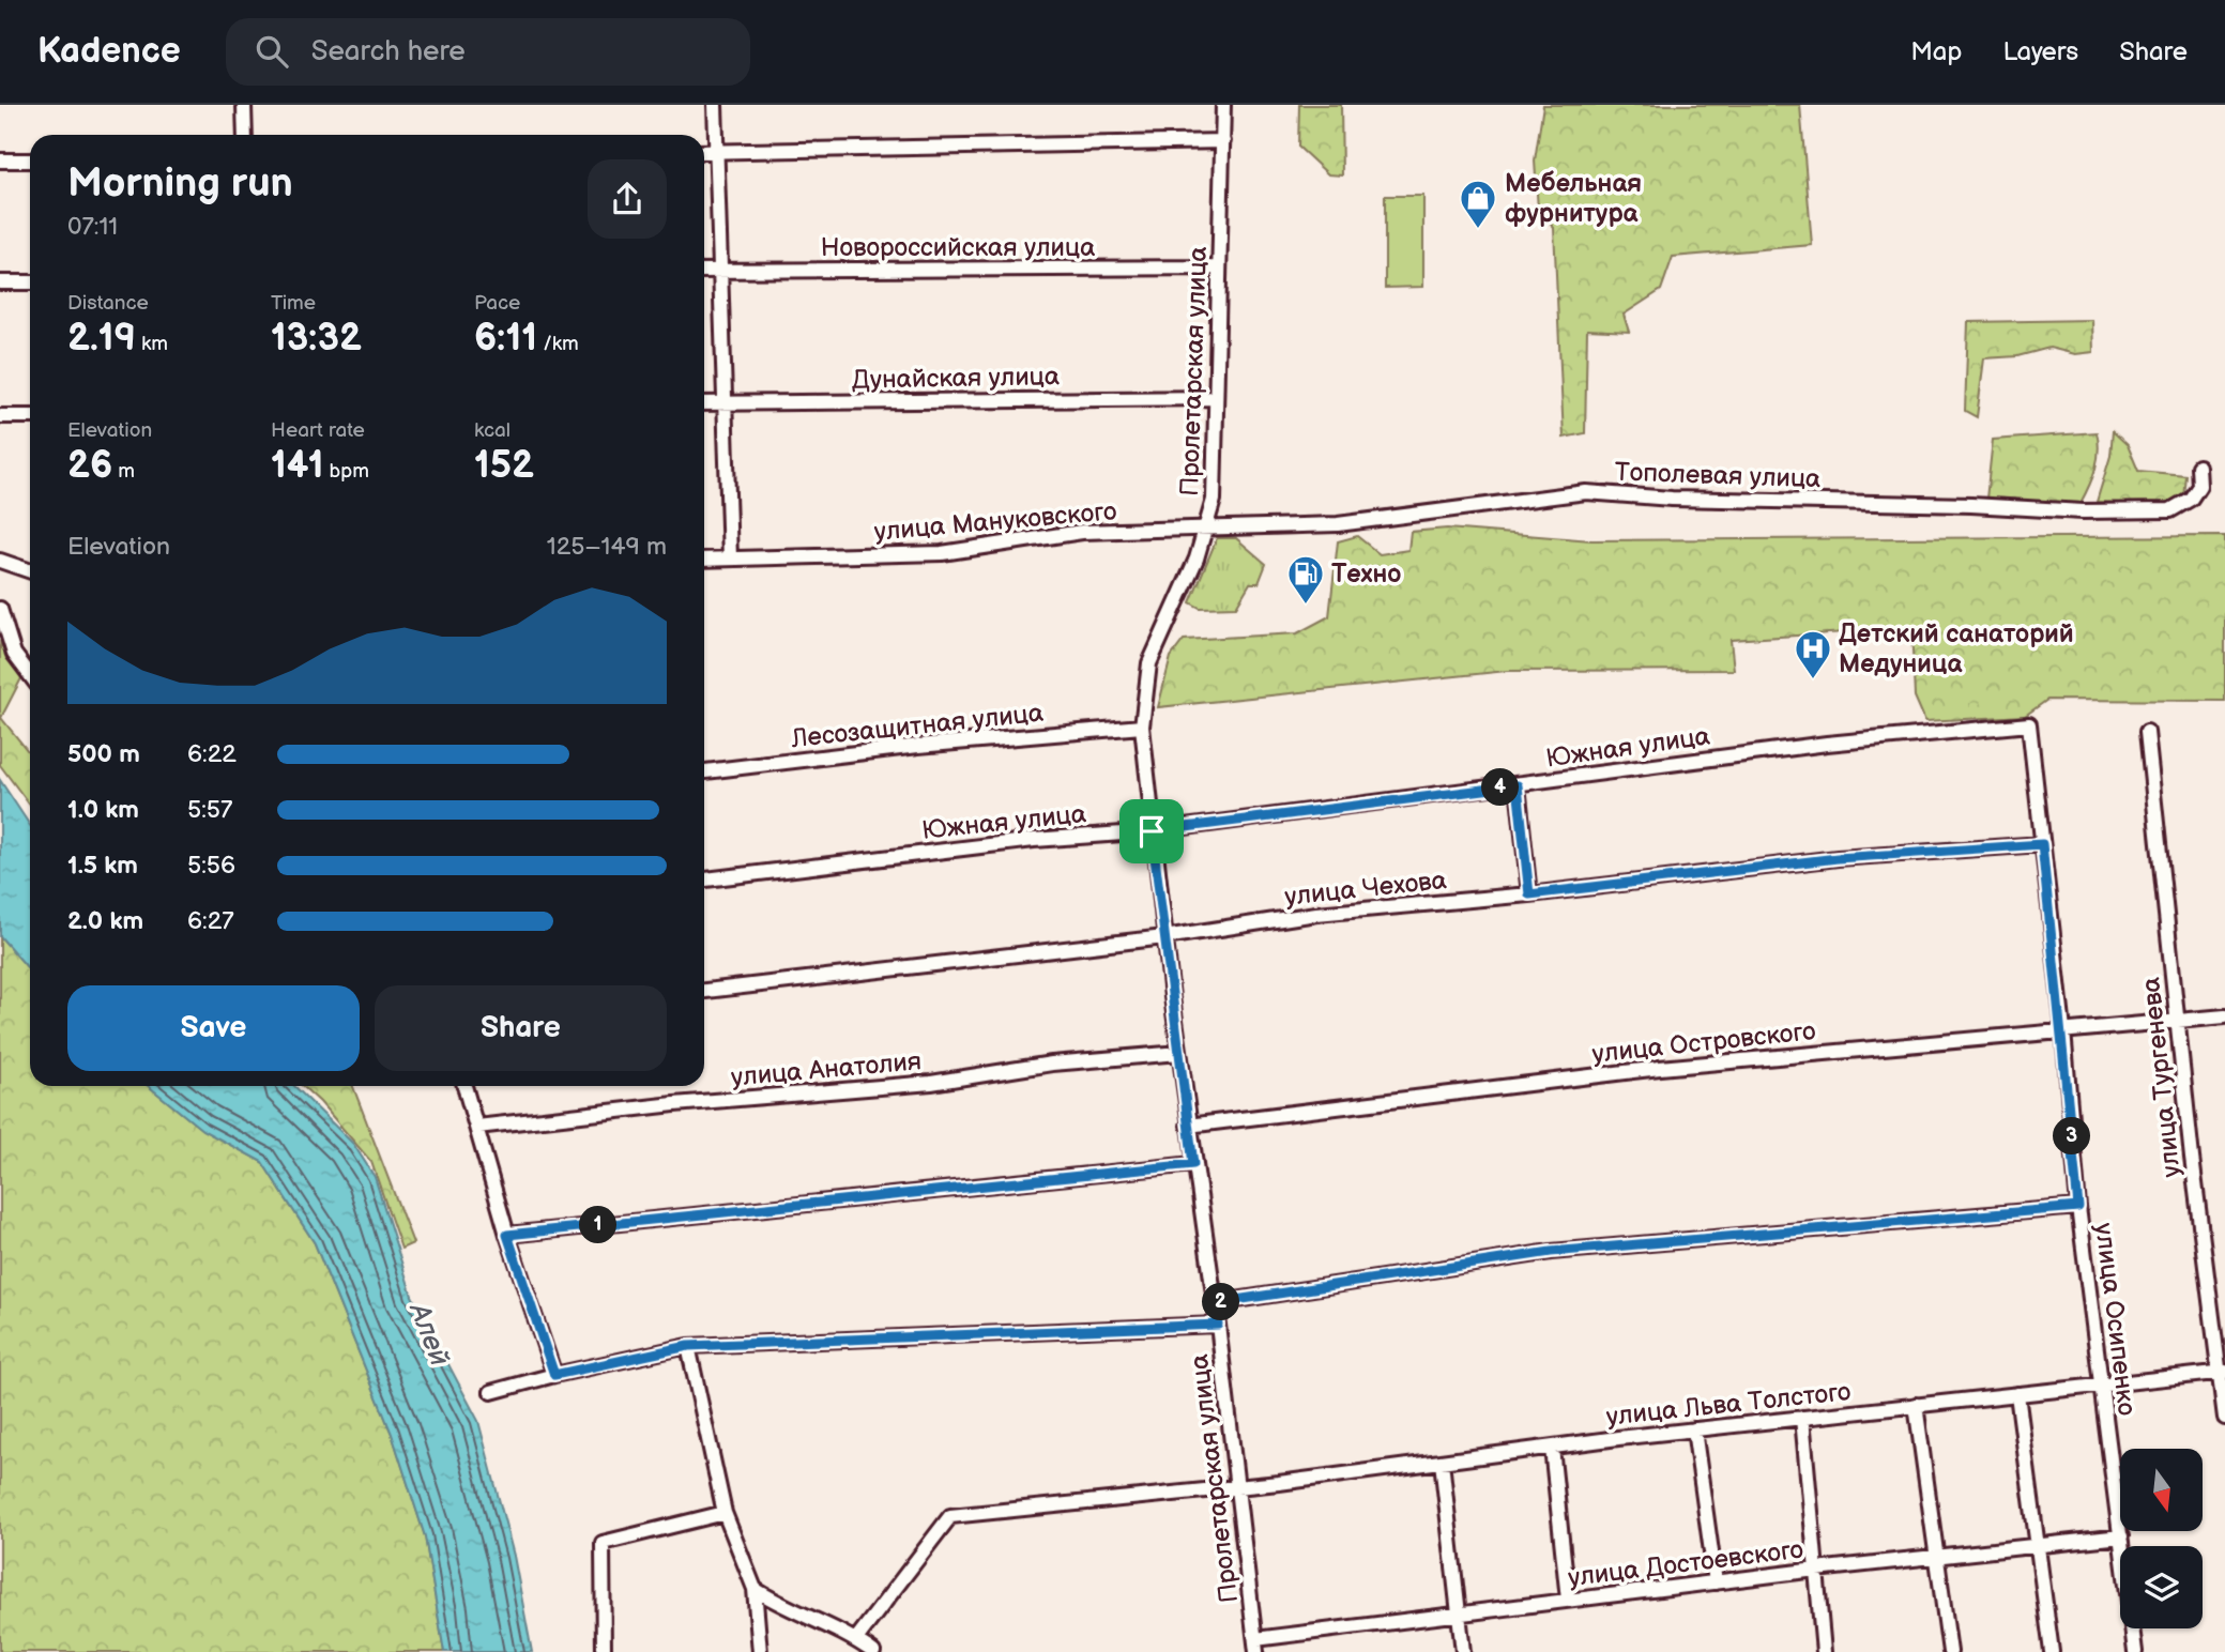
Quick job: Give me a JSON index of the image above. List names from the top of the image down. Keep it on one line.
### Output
{"streets":{"street":["Новороссийская улица","Пролетарская улица","Дунайская улица","Тополевая улица","улица Мануковского","Лесозащитная улица","Южная улица","улица Чехова","улица Островского","улица Анатолия","улица Тургенева","улица Осипенко","улица Льва Толстого","улица Достоевского"]},"crossings":[["Новороссийская улица","Пролетарская улица"],["Пролетарская улица","Дунайская улица"],["Пролетарская улица","Тополевая улица"],["Пролетарская улица","улица Мануковского"],["Пролетарская улица","Лесозащитная улица"],["Пролетарская улица","Южная улица"],["Пролетарская улица","улица Чехова"],["Пролетарская улица","улица Островского"],["Пролетарская улица","улица Анатолия"],["Пролетарская улица","улица Льва Толстого"],["Пролетарская улица","улица Достоевского"],["Тополевая улица","улица Мануковского"],["Южная улица","улица Осипенко"],["улица Чехова","улица Осипенко"],["улица Островского","улица Тургенева"],["улица Островского","улица Осипенко"],["улица Тургенева","улица Льва Толстого"],["улица Осипенко","улица Льва Толстого"],["улица Осипенко","улица Достоевского"]],"water":["Алей"],"places":{"shop":["Мебельная фурнитура"],"fuel station":["Техно"],"hospital":["Детский санаторий Медуница"]},"north":"bottom","page":{"header":"Kadence","search":"Search here","nav":["Map","Layers","Share"],"heading":["Morning run","07:11"],"stats":[["Distance","2.19 km"],["Time","13:32"],["Pace","6:11 /km"],["Elevation","26 m"],["Heart rate","141 bpm"],["kcal","152"]],"chart":["Elevation","125–149 m"],"list":[{"name":"500 m","note":"6:22"},{"name":"1.0 km","note":"5:57"},{"name":"1.5 km","note":"5:56"},{"name":"2.0 km","note":"6:27"}],"pins":["4","3","1","2"],"buttons":["Save","Share"]}}
